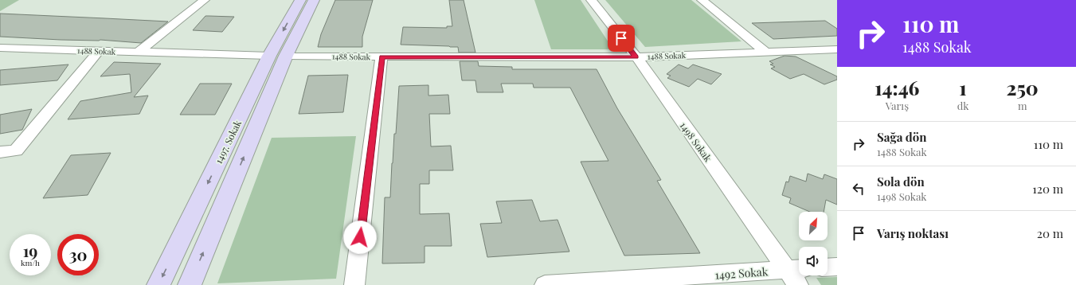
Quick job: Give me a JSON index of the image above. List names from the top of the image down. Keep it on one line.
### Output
{"streets":{"street":["1488 Sokak","1497. Sokak","1498 Sokak","1492 Sokak"]},"crossings":[["1488 Sokak","1497. Sokak"],["1488 Sokak","1498 Sokak"],["1498 Sokak","1492 Sokak"]],"north":"top right","page":{"turn":["110 m","1488 Sokak"],"eta":["14:46","Varış","1","dk","250","m"],"list":[{"name":"Sağa dön","note":"1488 Sokak","value":"110 m"},{"name":"Sola dön","note":"1498 Sokak","value":"120 m"},{"name":"Varış noktası","value":"20 m"}],"speed":"19 km/h","limit":"30"}}
